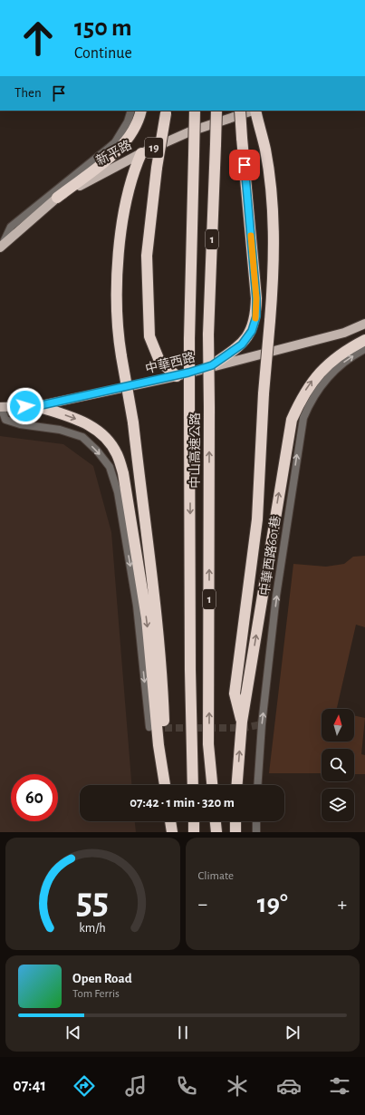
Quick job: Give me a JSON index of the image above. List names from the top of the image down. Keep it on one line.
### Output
{"streets":{"highway":["1","中山高速公路"],"main road":["19","新平路","中華西路"],"street":["中華西路601巷"]},"one_way":["中華西路601巷"],"north":"top","page":{"turn":["150 m","Continue"],"then":"Then","limit":"60","trip":"07:42 · 1 min · 320 m","tile":"Climate","heat":["−","19°","+"],"song":["Open Road","Tom Ferris"],"tabs":"07:41","gauge":["55","km/h"]}}
